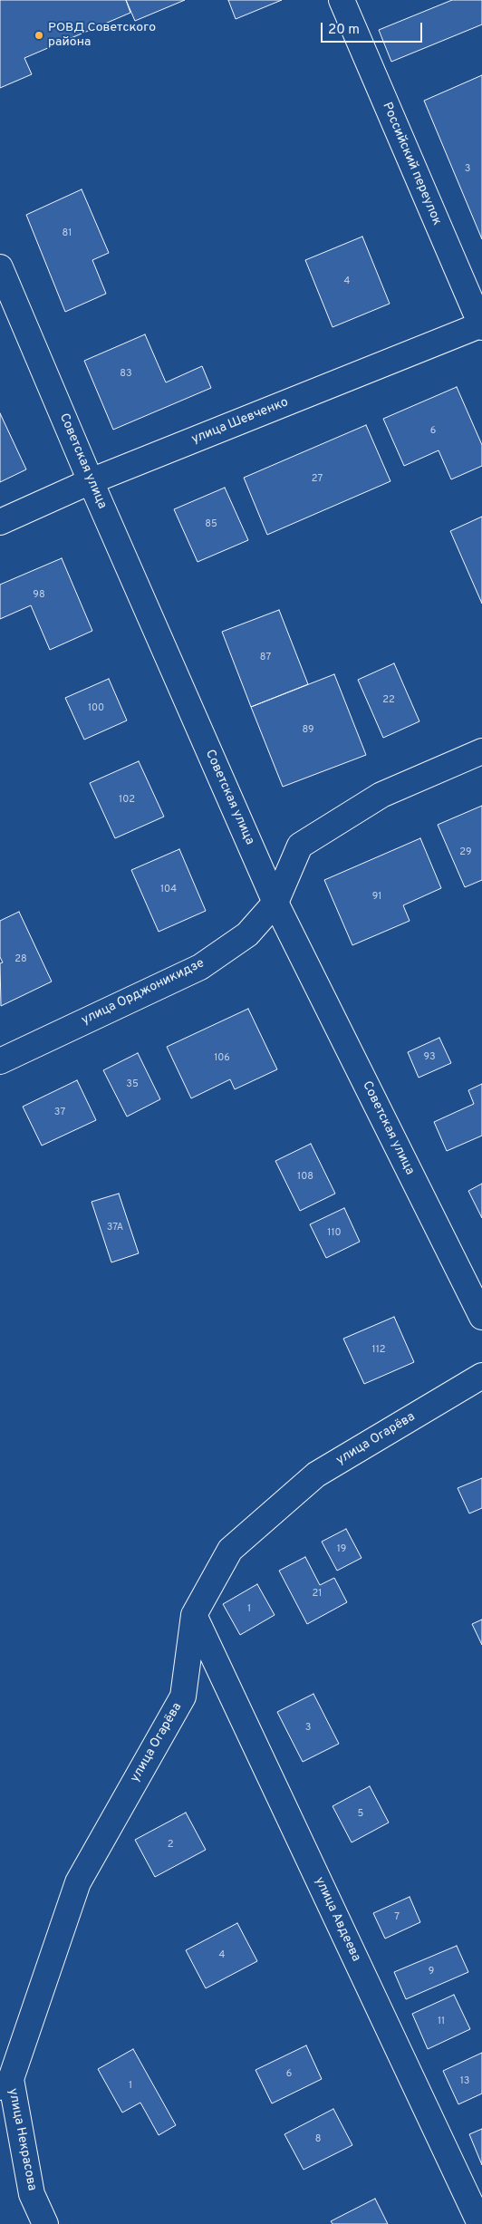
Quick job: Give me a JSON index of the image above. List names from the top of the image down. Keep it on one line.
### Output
{"streets":{"street":["Российский переулок","улица Шевченко","Советская улица","улица Орджоникидзе","улица Огарёва","улица Авдеева","улица Некрасова"]},"crossings":[["Российский переулок","улица Шевченко"],["улица Шевченко","Советская улица"],["Советская улица","улица Орджоникидзе"],["улица Огарёва","улица Авдеева"],["улица Огарёва","улица Некрасова"]],"places":["РОВД Советского района"],"house_numbers":["3","81","4","83","6","27","85","98","87","22","100","89","102","29","104","91","28","93","106","35","37","108","37А","110","112","19","21","1","3","5","2","7","4","9","11","6","13","1","8"],"scale_bar":"20 m"}
